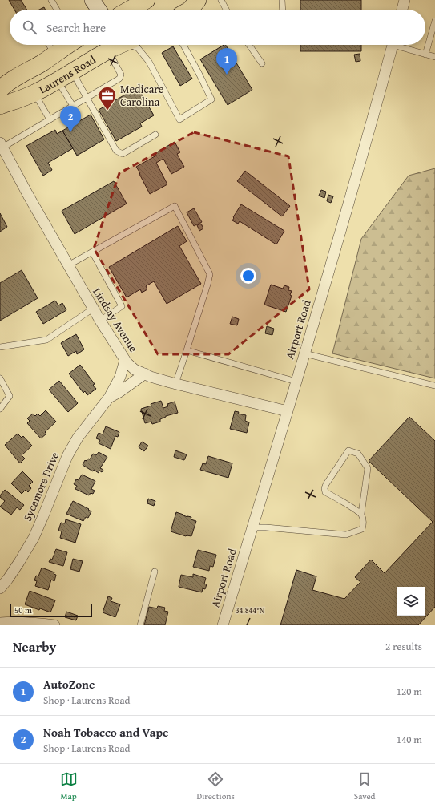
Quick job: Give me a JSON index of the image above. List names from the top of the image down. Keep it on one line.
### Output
{"streets":{"main road":["Laurens Road"],"street":["Lindsay Avenue","Airport Road","Sycamore Drive"]},"crossings":[["Lindsay Avenue","Airport Road"],["Lindsay Avenue","Sycamore Drive"]],"places":{"office":["Medicare Carolina"]},"scale_bar":"50 m","page":{"search":"Search here","pins":["1","2"],"scale":"50 m","heading":["Nearby","2 results"],"list":[{"mark":"1","name":"AutoZone","note":"Shop · Laurens Road","value":"120 m"},{"mark":"2","name":"Noah Tobacco and Vape","note":"Shop · Laurens Road","value":"140 m"}],"nav":["Map","Directions","Saved"]},"coordinates":["34.844°N"]}
